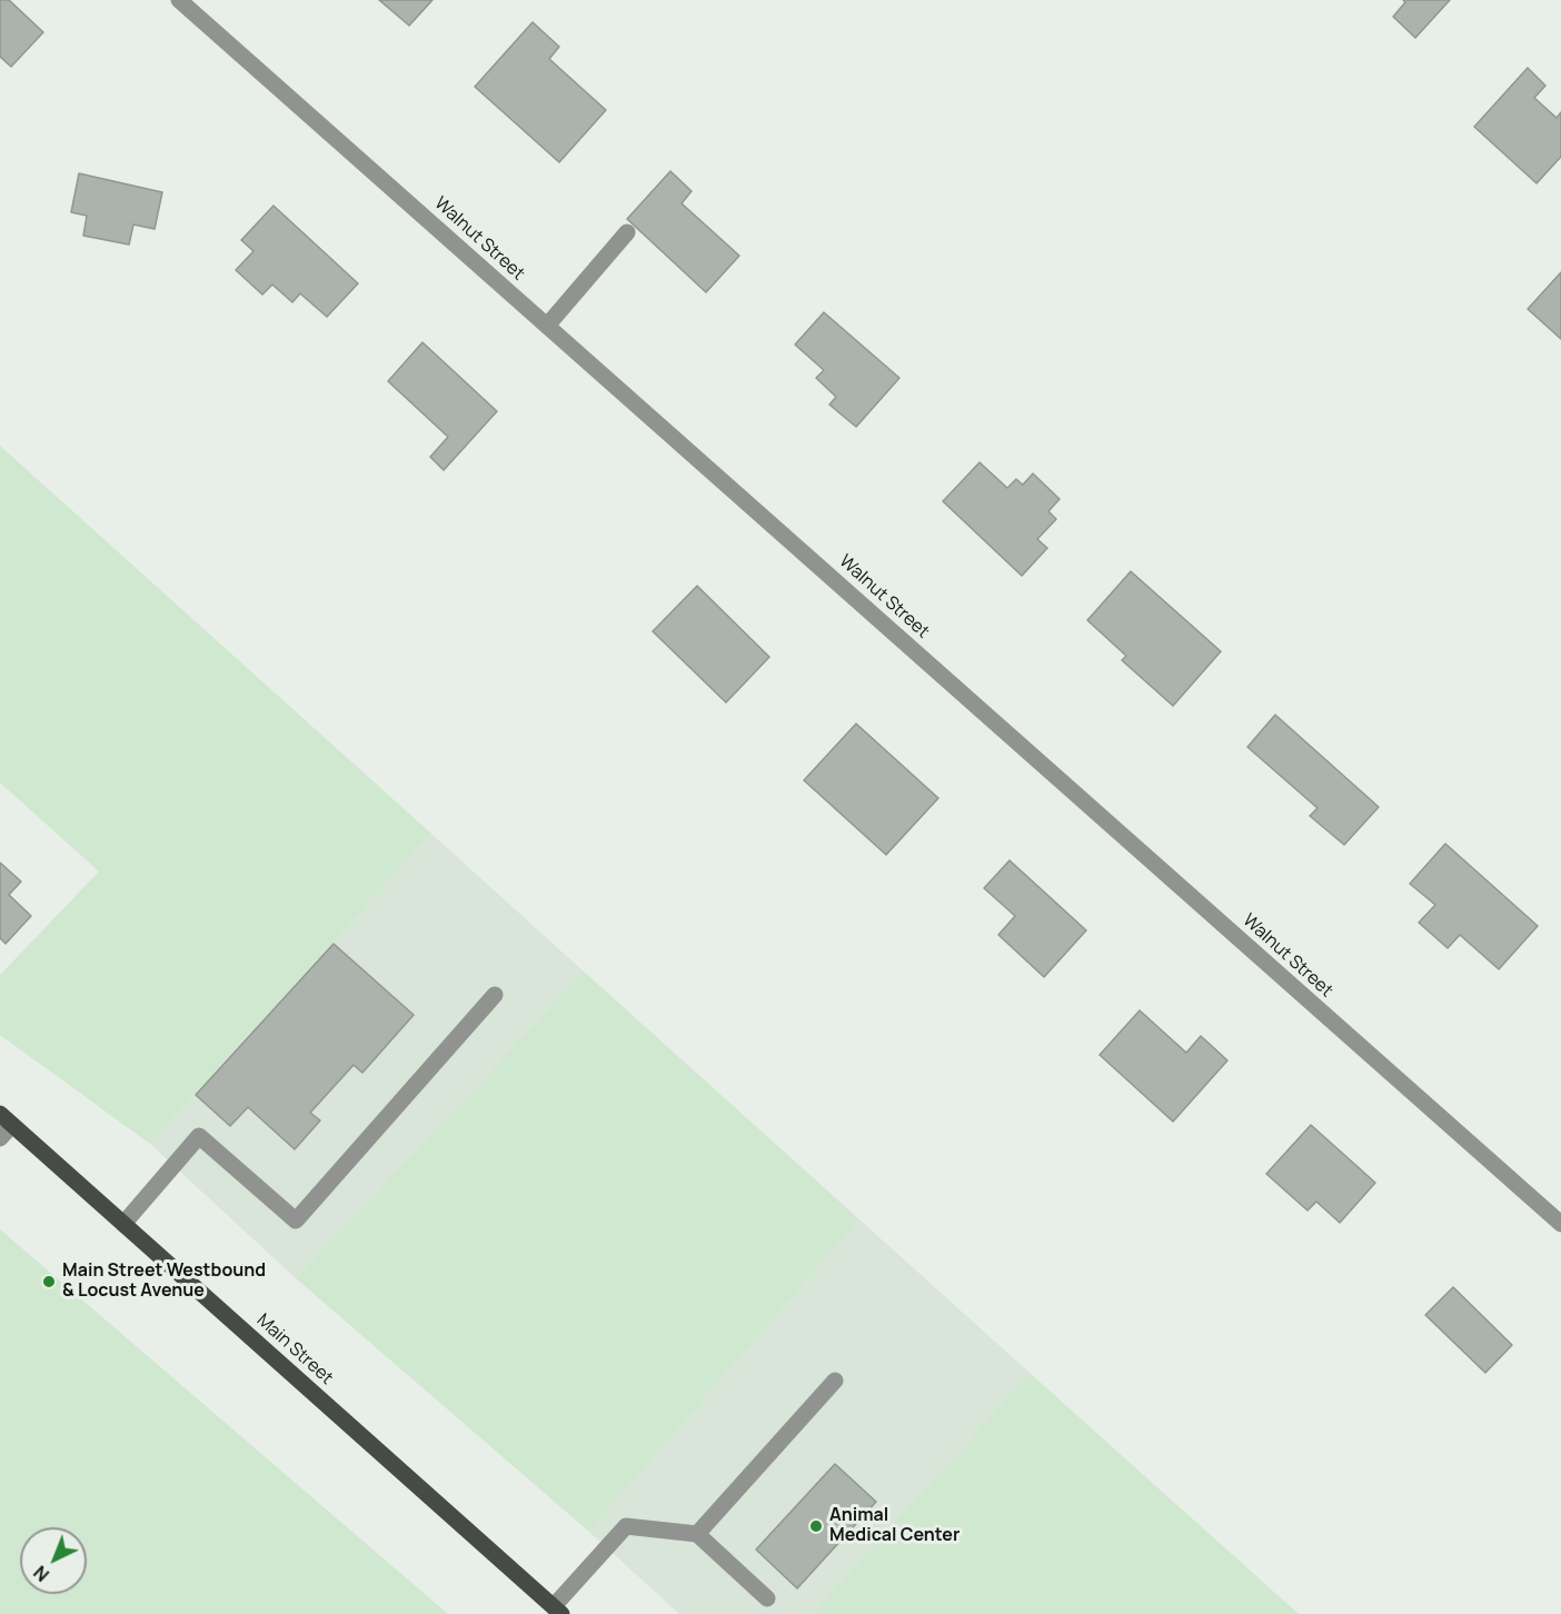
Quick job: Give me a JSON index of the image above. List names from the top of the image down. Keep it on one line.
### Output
{"streets":{"main road":["Main Street"],"street":["Walnut Street"]},"places":["Main Street Westbound & Locust Avenue","Animal Medical Center"],"north":"bottom left"}
